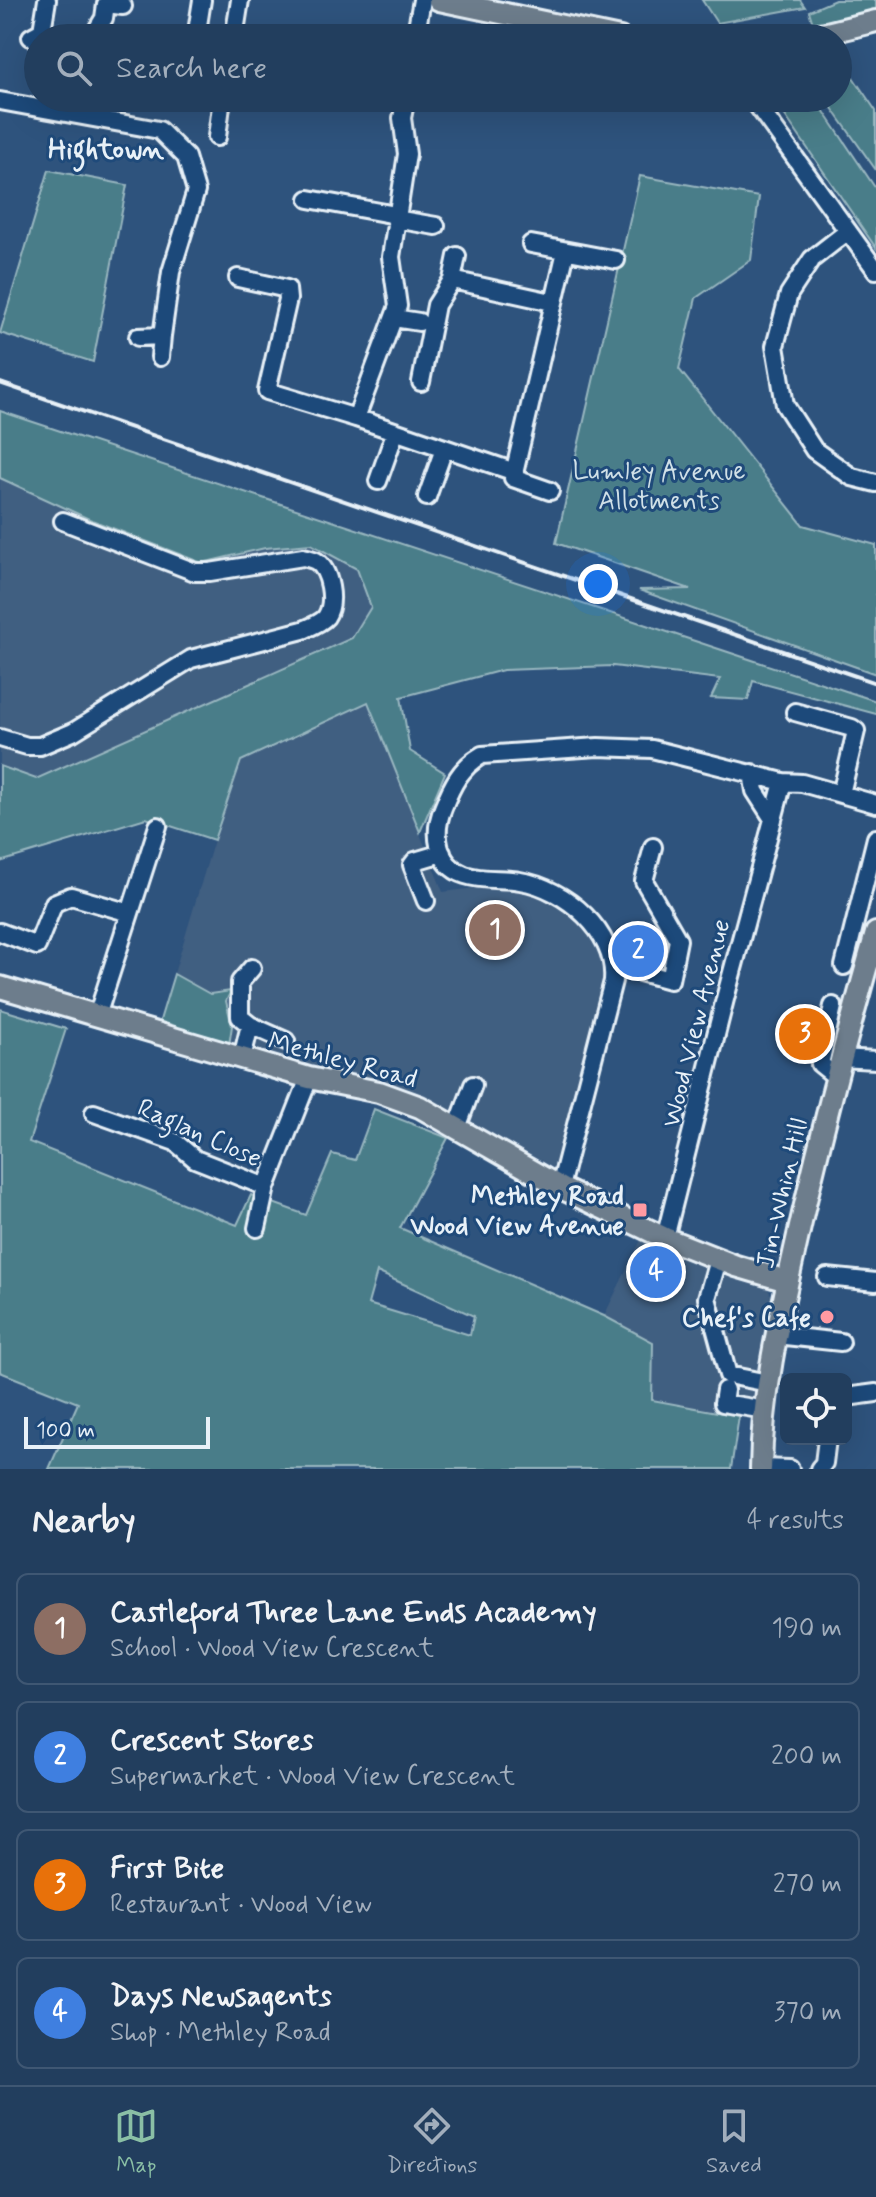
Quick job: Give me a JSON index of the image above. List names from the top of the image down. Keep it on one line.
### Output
{"streets":{"main road":["Methley Road","Jin-Whin Hill"],"street":["Wood View Avenue","Raglan Close"]},"crossings":[["Wood View Avenue","Methley Road"],["Methley Road","Raglan Close"],["Methley Road","Jin-Whin Hill"]],"districts":["Hightown"],"parks":["Lumley Avenue Allotments"],"places":{"transit":["Methley Road Wood View Avenue"],"other":["Chef's Cafe"]},"scale_bar":"100 m","page":{"search":"Search here","pins":["1","2","3","4"],"scale":"100 m","heading":["Nearby","4 results"],"list":[{"mark":"1","name":"Castleford Three Lane Ends Academy","note":"School · Wood View Crescent","value":"190 m"},{"mark":"2","name":"Crescent Stores","note":"Supermarket · Wood View Crescent","value":"200 m"},{"mark":"3","name":"First Bite","note":"Restaurant · Wood View","value":"270 m"},{"mark":"4","name":"Days Newsagents","note":"Shop · Methley Road","value":"370 m"}],"nav":["Map","Directions","Saved"]}}
